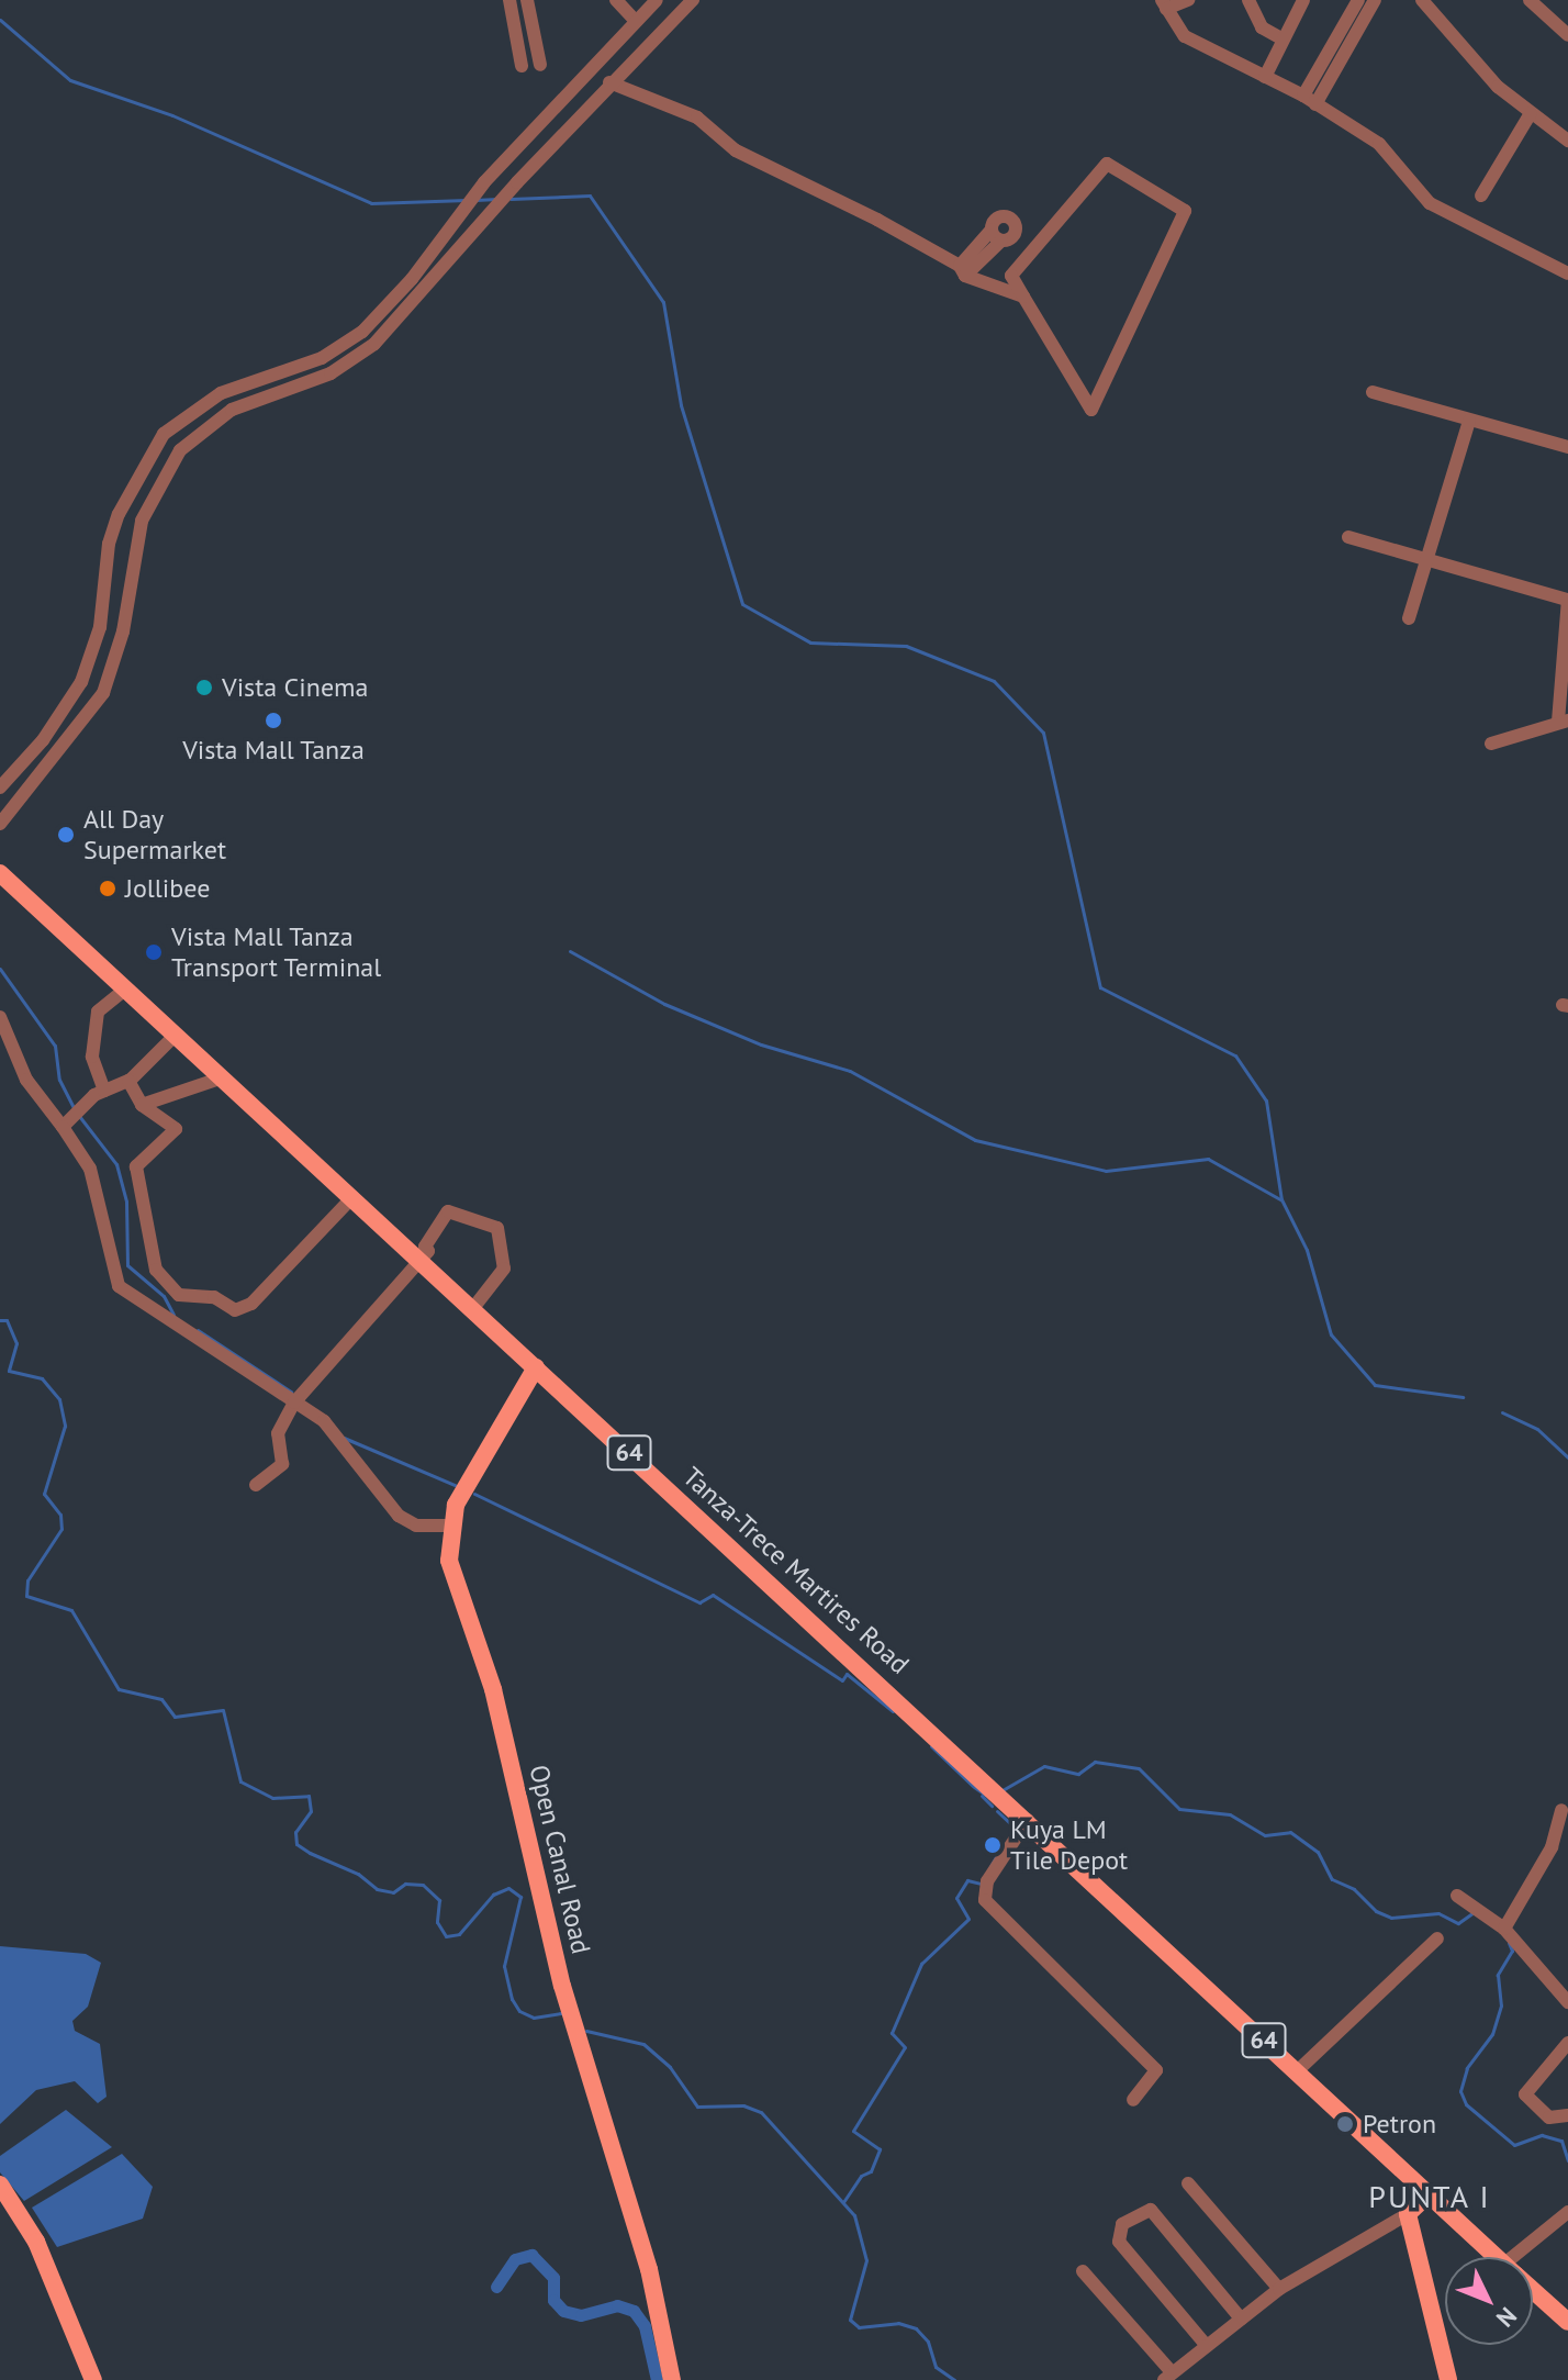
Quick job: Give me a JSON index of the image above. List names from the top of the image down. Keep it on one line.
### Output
{"streets":{"main road":["64","Tanza-Trece Martires Road","Open Canal Road"]},"districts":["PUNTA I"],"places":["Vista Cinema","Vista Mall Tanza","All Day Supermarket","Jollibee","Vista Mall Tanza Transport Terminal","Kuya LM Tile Depot","Petron"],"north":"bottom right"}
